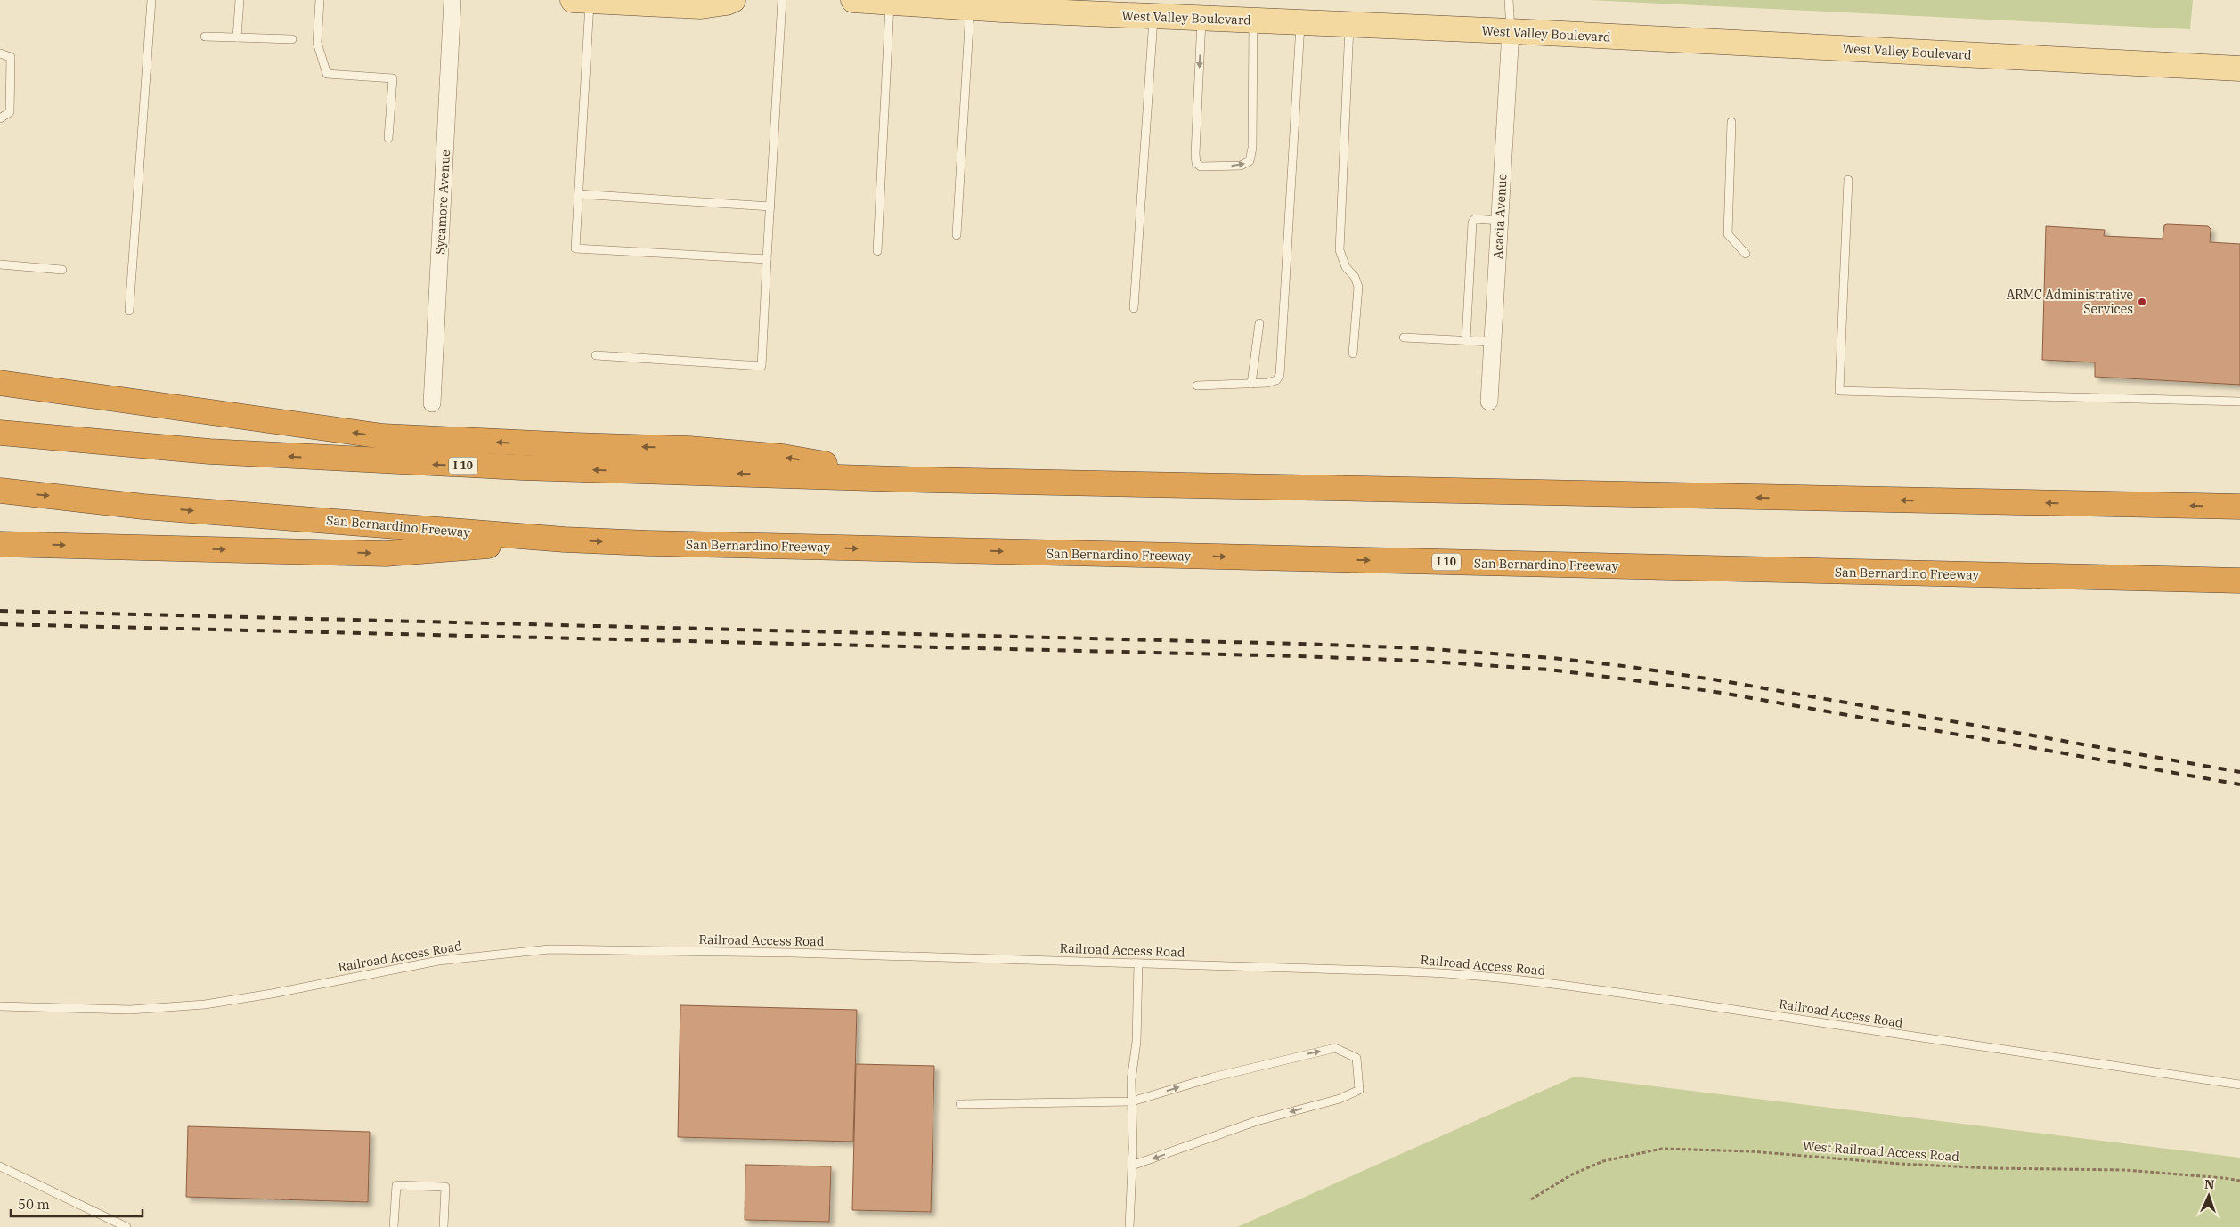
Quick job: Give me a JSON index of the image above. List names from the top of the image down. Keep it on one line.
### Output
{"streets":{"highway":["I 10","San Bernardino Freeway"],"main road":["West Valley Boulevard"],"street":["Sycamore Avenue","Acacia Avenue"],"lane":["Railroad Access Road"],"path":["West Railroad Access Road"]},"crossings":[["West Valley Boulevard","Acacia Avenue"]],"places":["ARMC Administrative Services"],"scale_bar":"50 m","north":"top"}
